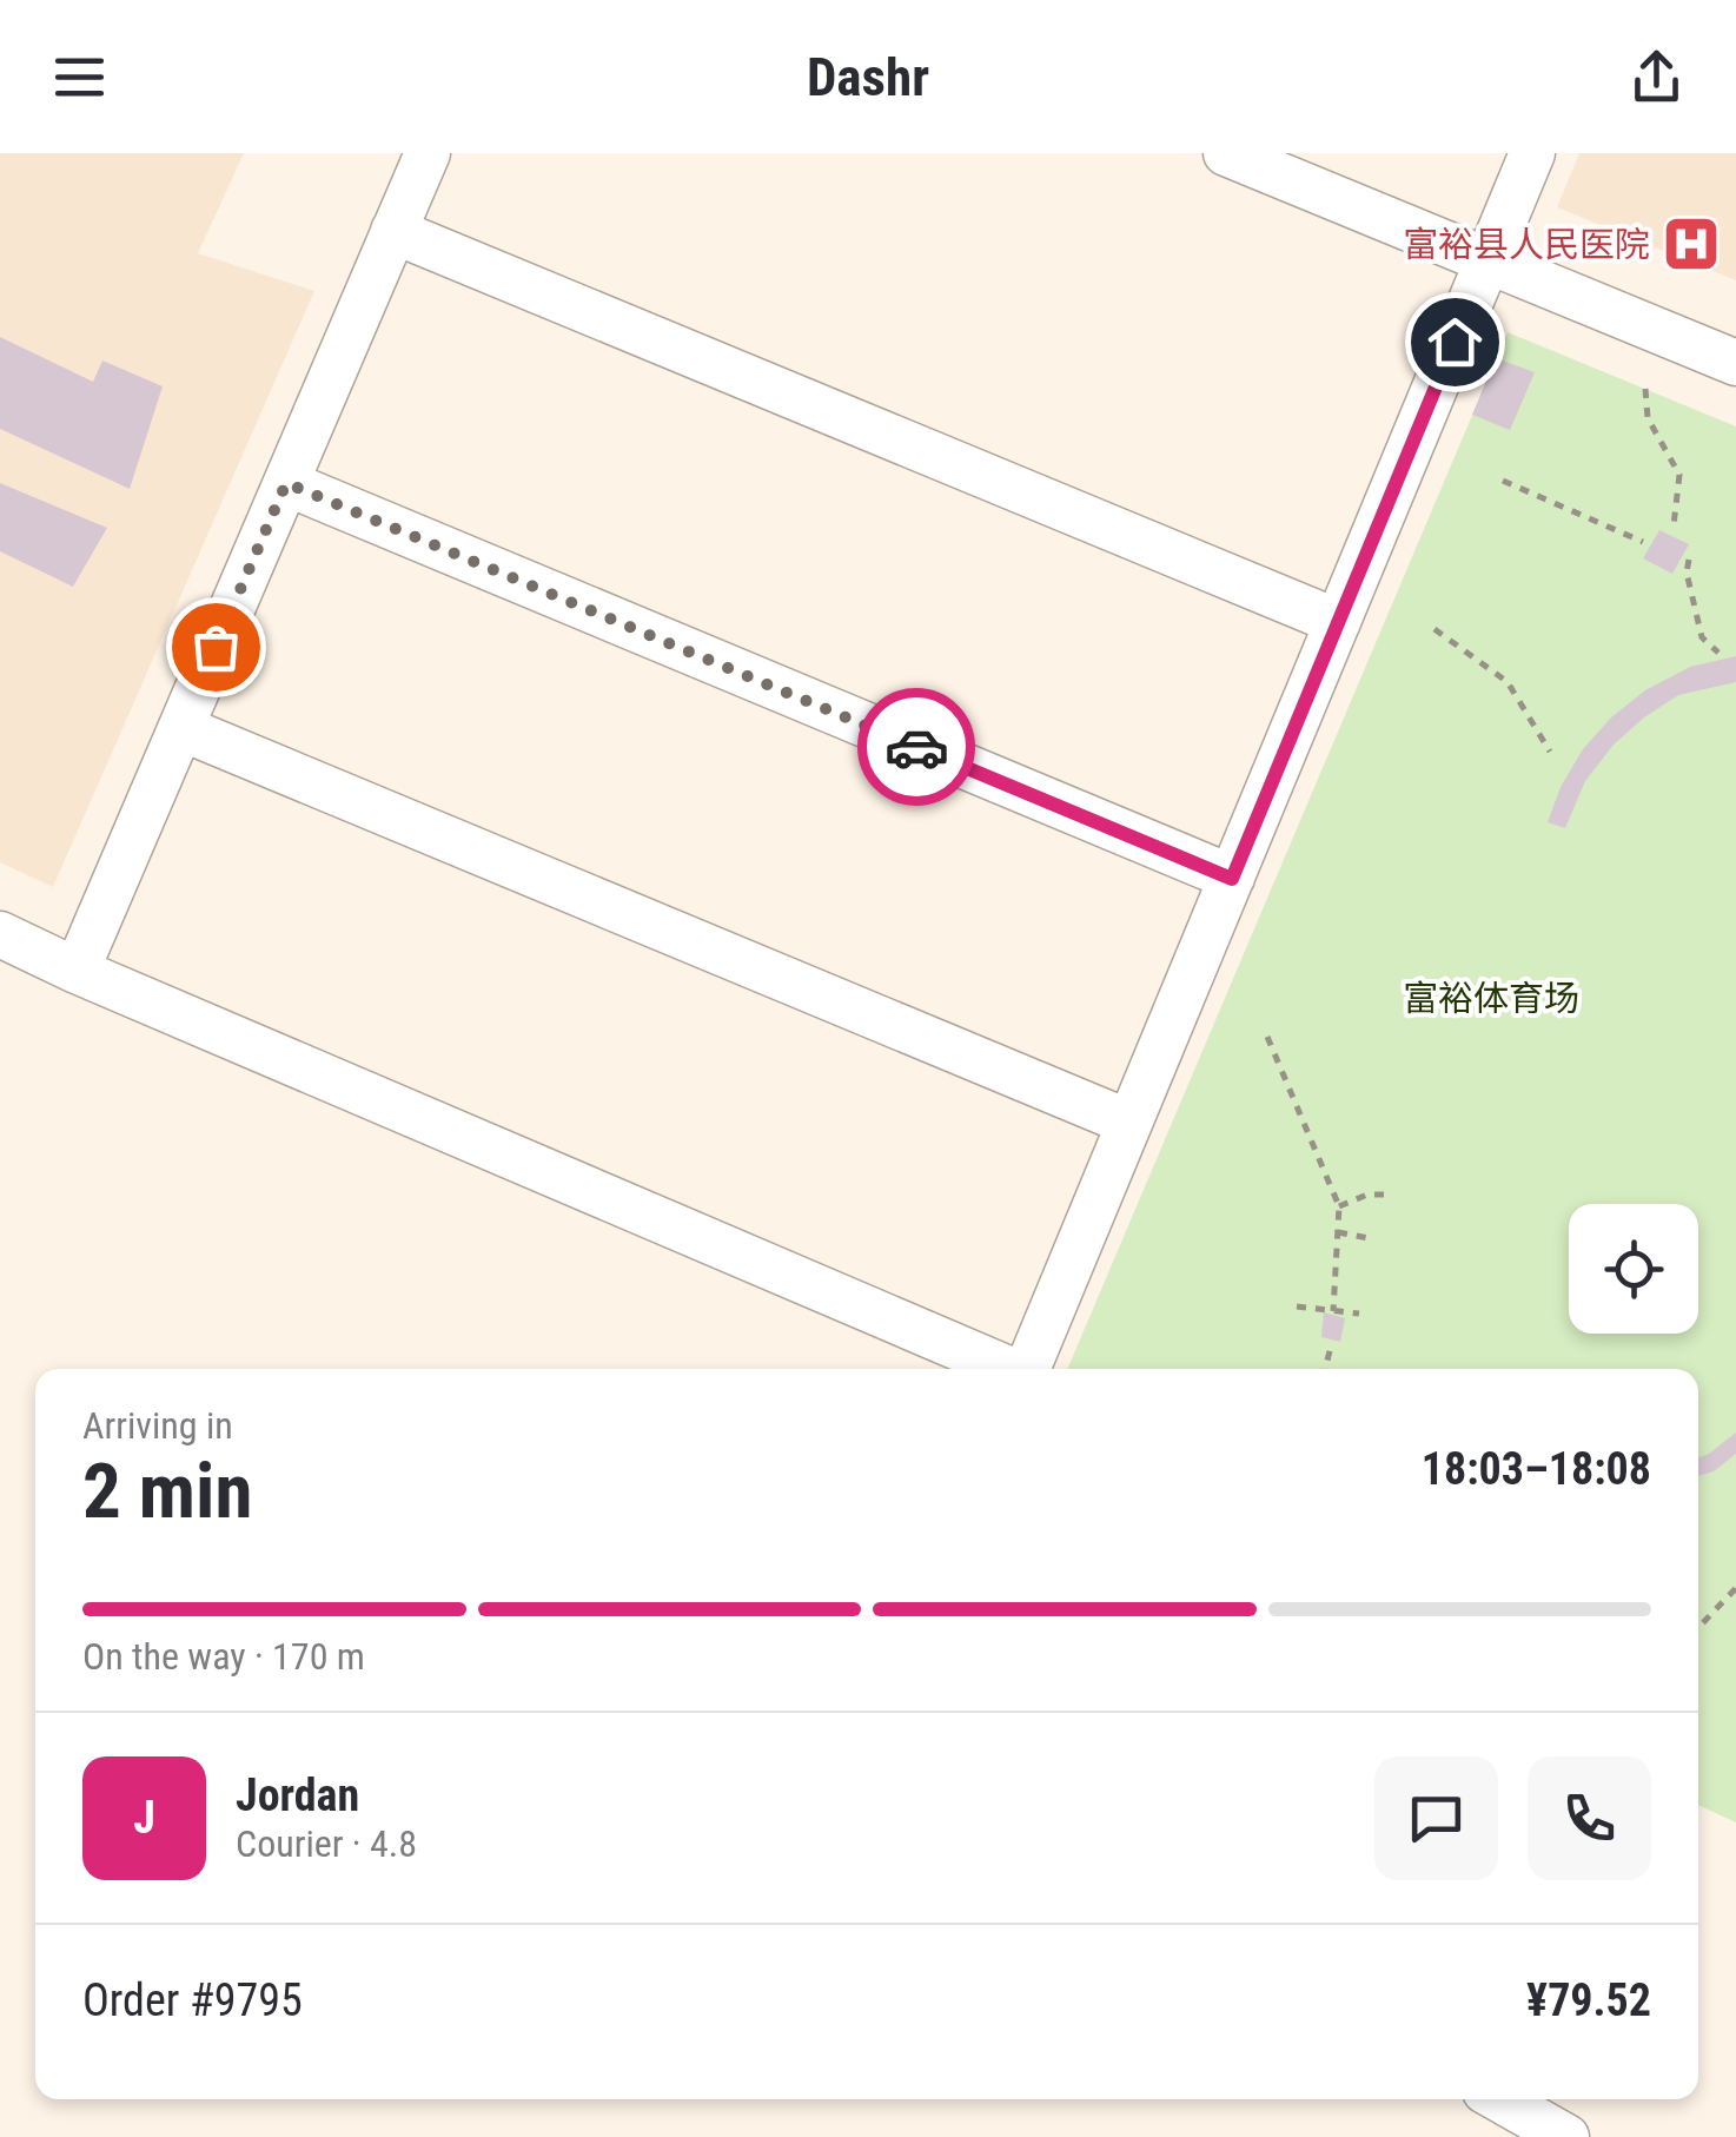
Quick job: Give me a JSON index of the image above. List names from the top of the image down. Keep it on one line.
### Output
{"parks":["富裕体育场"],"places":{"hospital":["富裕县人民医院"]},"page":{"header":"Dashr","heading":["2 min","Arriving in","18:03–18:08"],"panel":["Jordan","Courier · 4.8","Order #9795","¥79.52"],"bar":"On the way · 170 m","round":"J"}}
